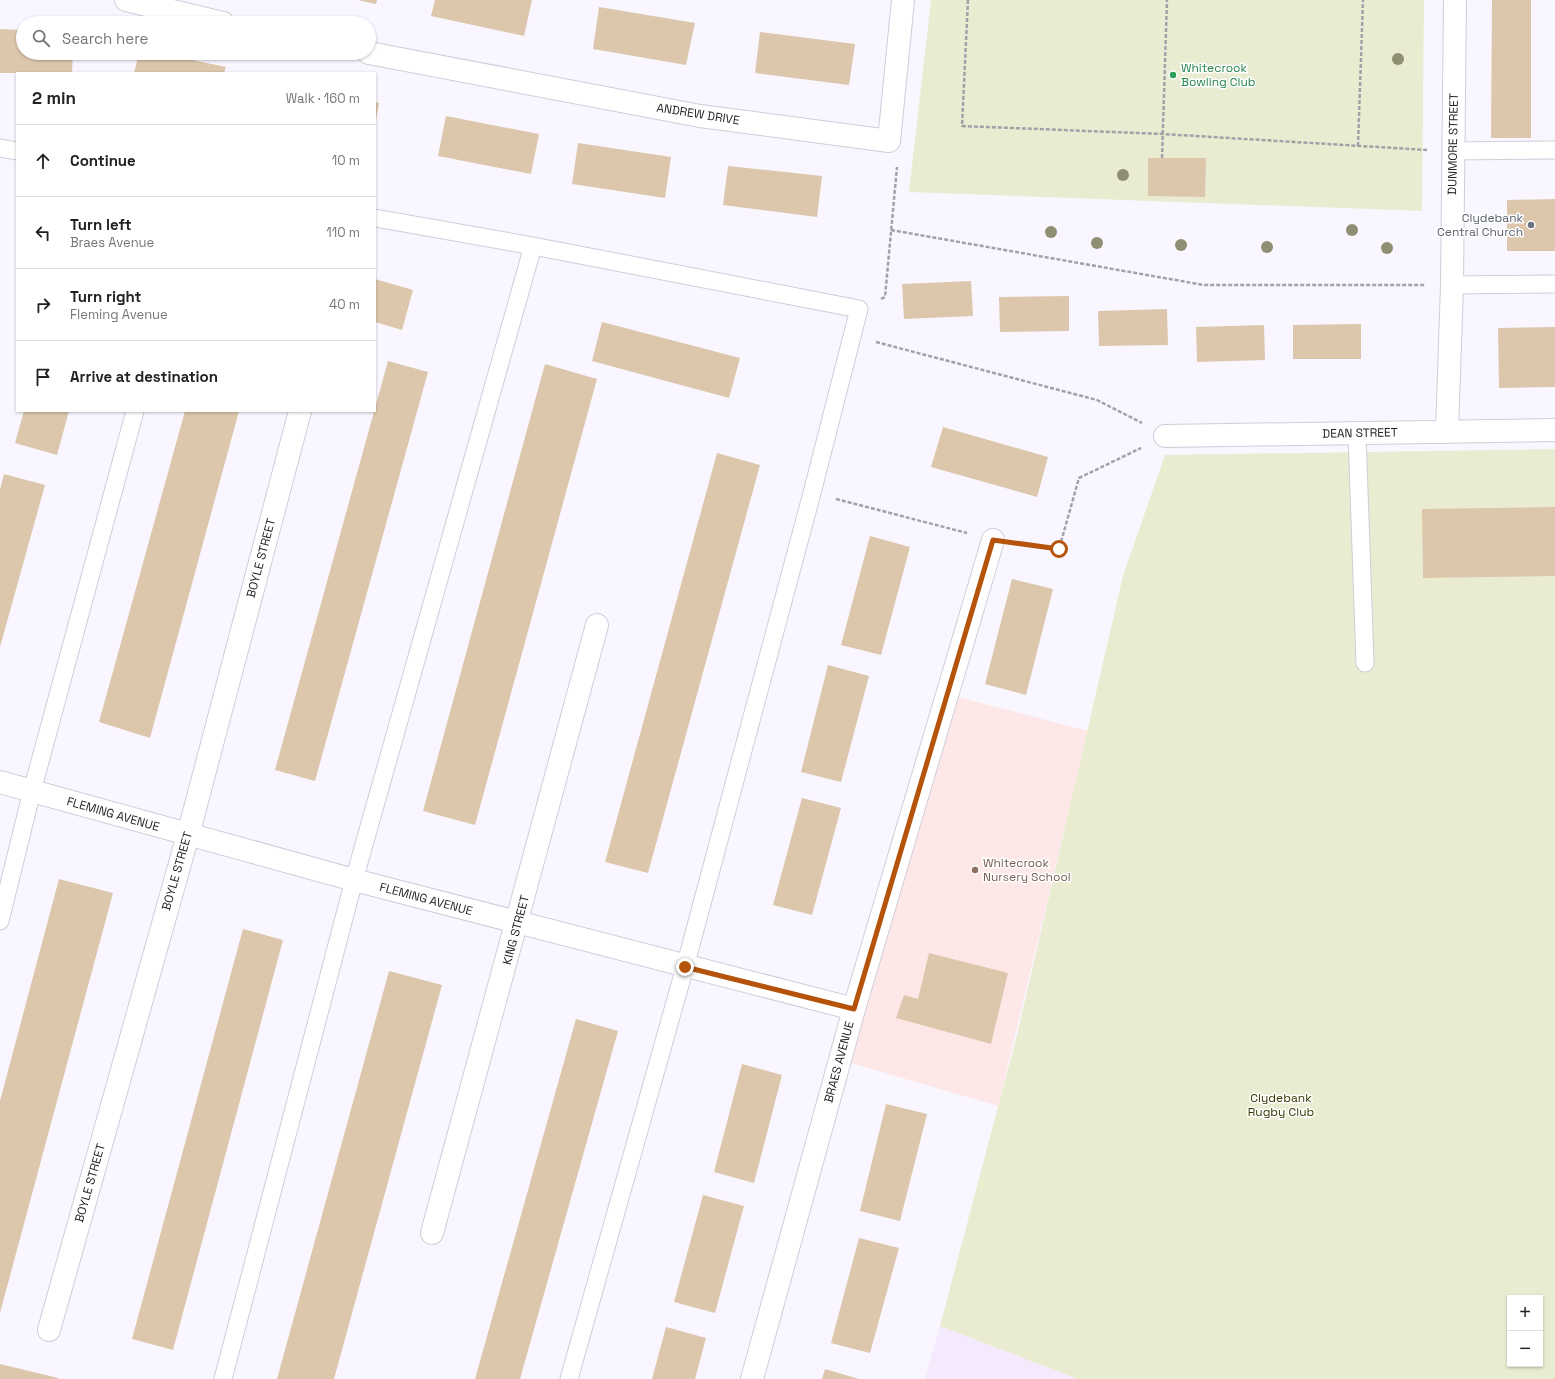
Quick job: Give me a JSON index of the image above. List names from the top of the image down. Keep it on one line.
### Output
{"streets":{"street":["ANDREW DRIVE","DUNMORE STREET","DEAN STREET","BOYLE STREET","FLEMING AVENUE","KING STREET","BRAES AVENUE"]},"crossings":[["DUNMORE STREET","DEAN STREET"],["BOYLE STREET","FLEMING AVENUE"],["FLEMING AVENUE","KING STREET"],["FLEMING AVENUE","BRAES AVENUE"]],"parks":["Clydebank Rugby Club"],"places":["Whitecrook Bowling Club","Clydebank Central Church","Whitecrook Nursery School"],"page":{"search":"Search here","heading":["2 min","Walk · 160 m"],"list":[["Continue","10 m"],["Turn left","Braes Avenue","110 m"],["Turn right","Fleming Avenue","40 m"],"Arrive at destination"],"map_buttons":["+","−"]}}
